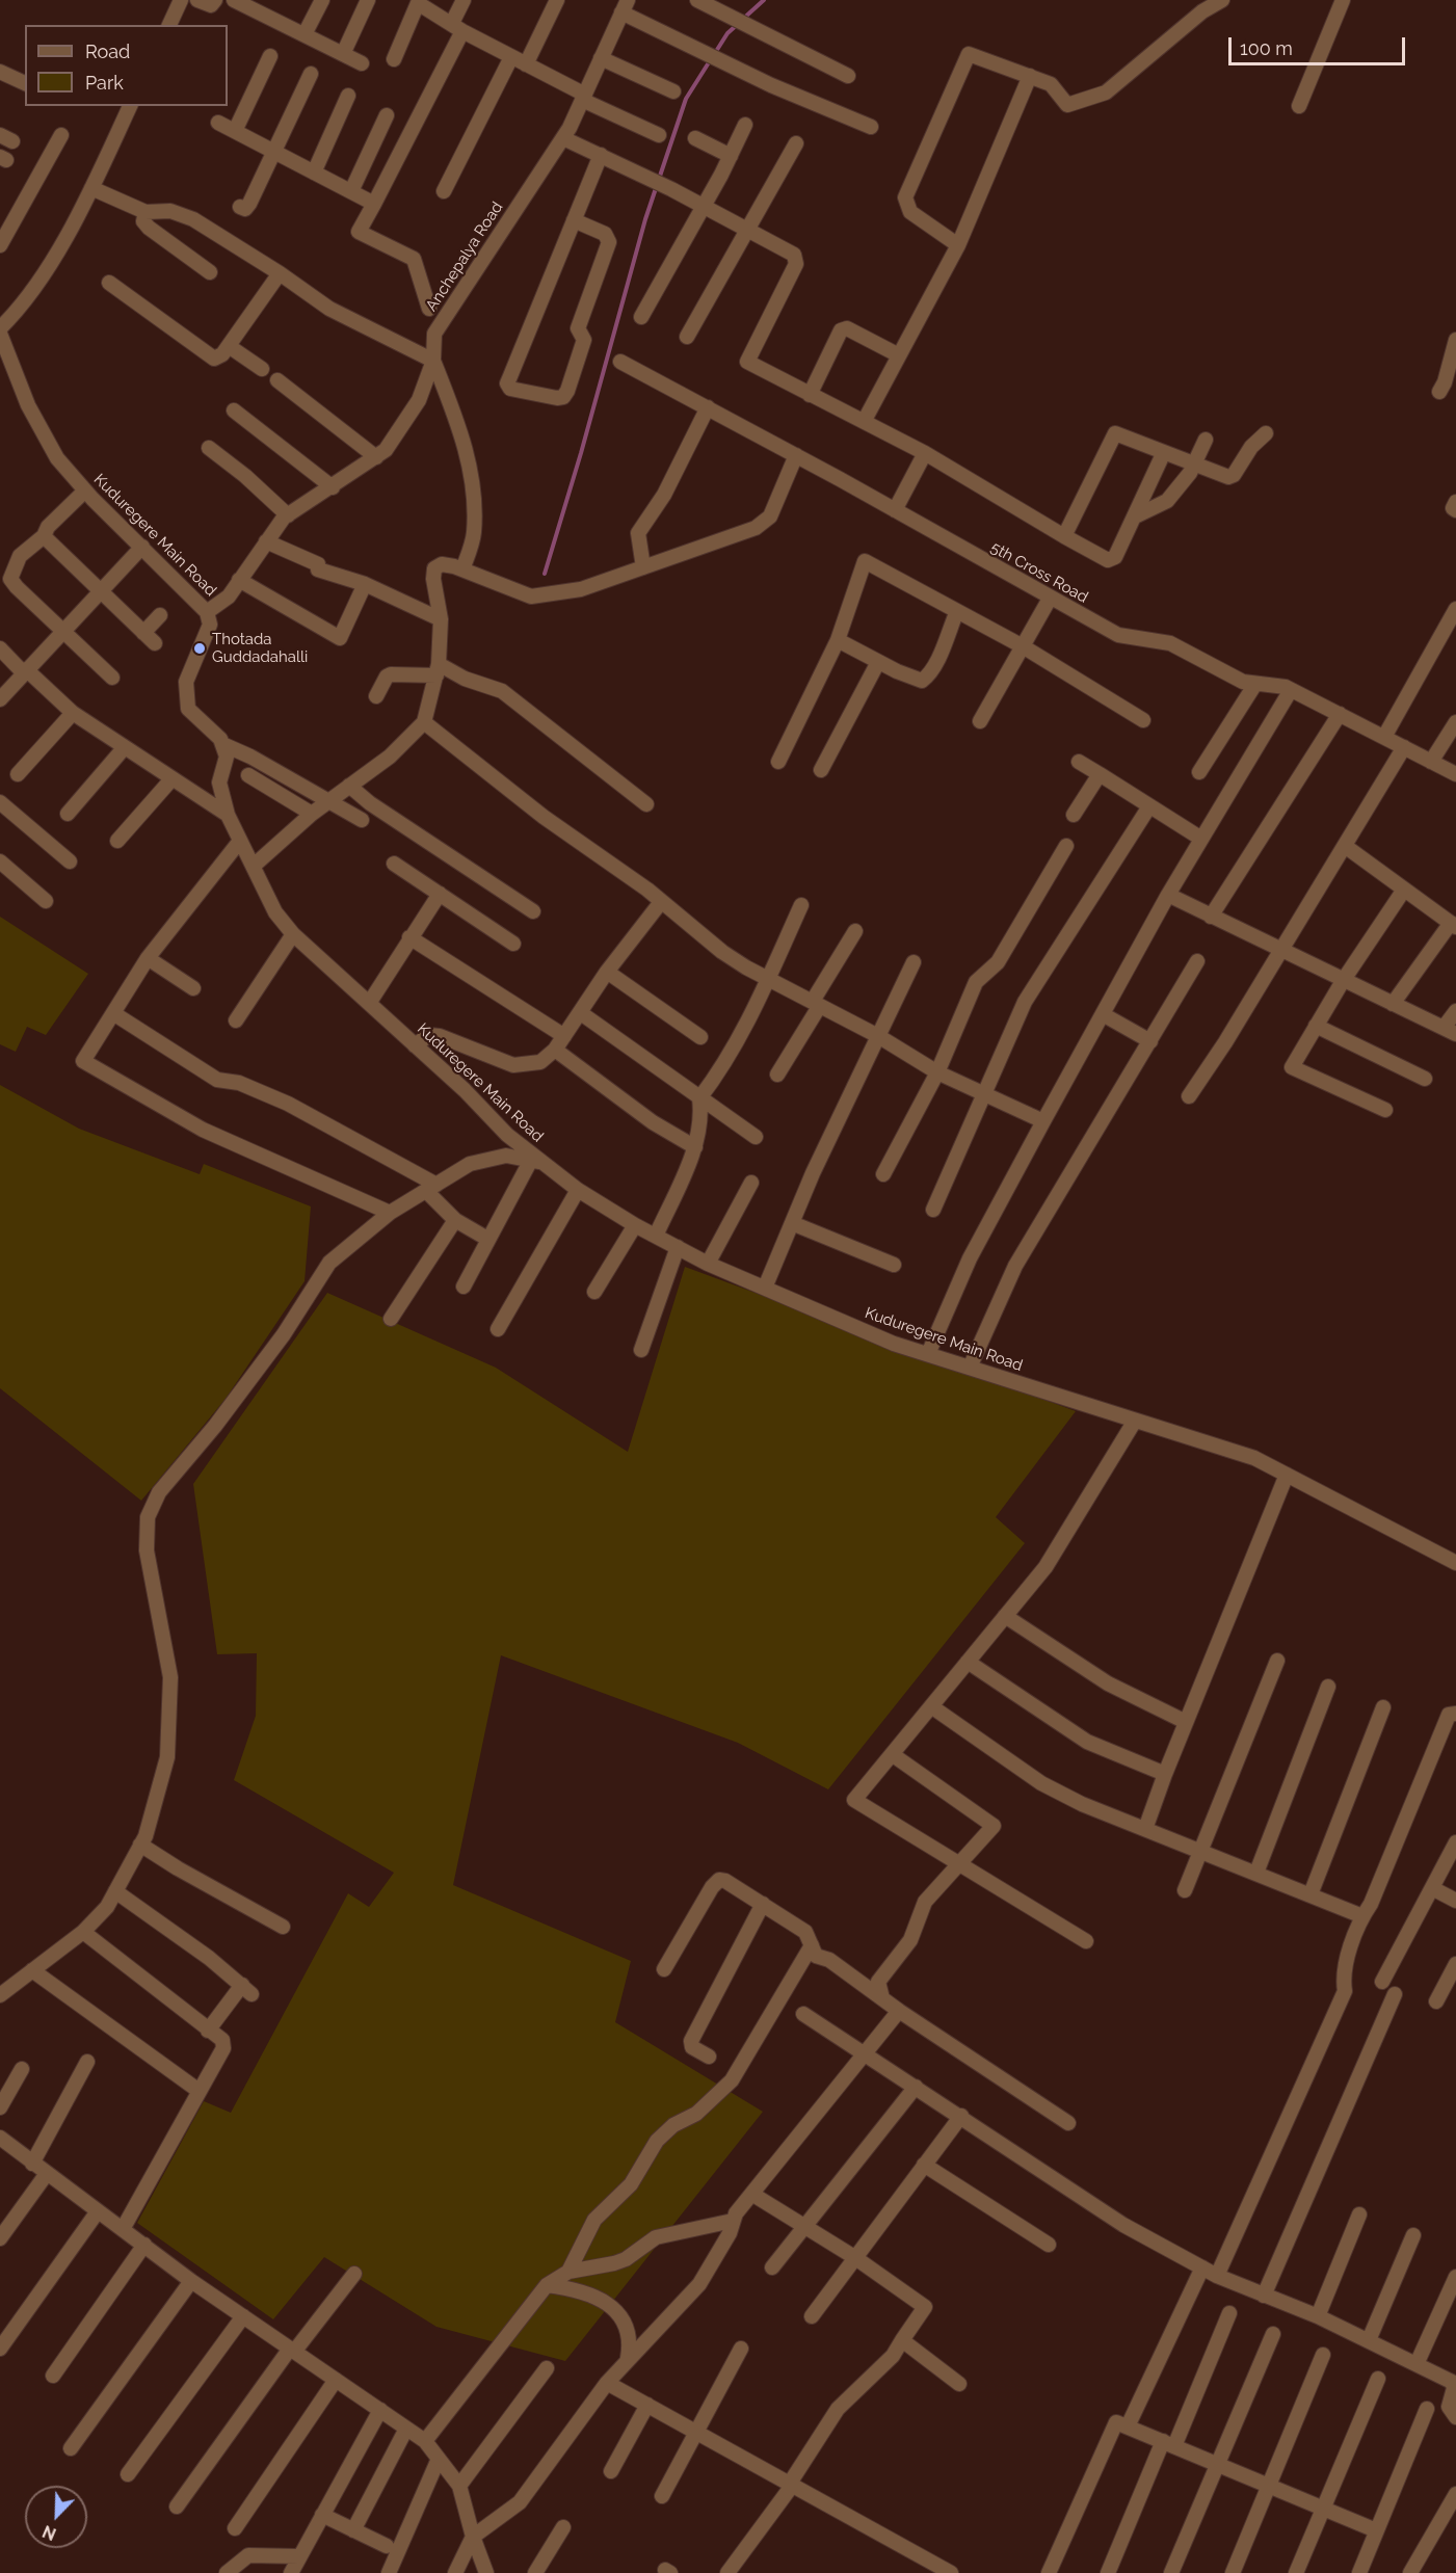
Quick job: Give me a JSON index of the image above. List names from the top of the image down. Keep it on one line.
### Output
{"streets":{"street":["Anchepalya Road","Kuduregere Main Road","5th Cross Road"]},"crossings":[["Anchepalya Road","Kuduregere Main Road"]],"places":["Thotada Guddadahalli"],"legend":["Road","Park"],"scale_bar":"100 m","north":"bottom left"}
